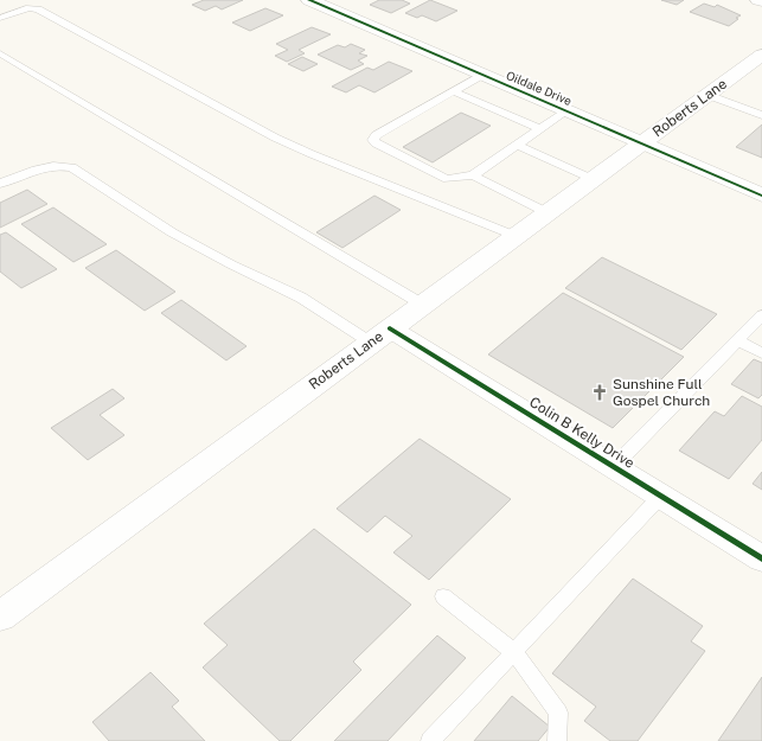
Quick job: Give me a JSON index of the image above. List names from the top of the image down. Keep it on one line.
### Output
{"streets":{"main road":["Oildale Drive","Roberts Lane","Colin B Kelly Drive"]},"crossings":[["Oildale Drive","Roberts Lane"],["Roberts Lane","Colin B Kelly Drive"]],"places":{"church":["Sunshine Full Gospel Church"]}}
